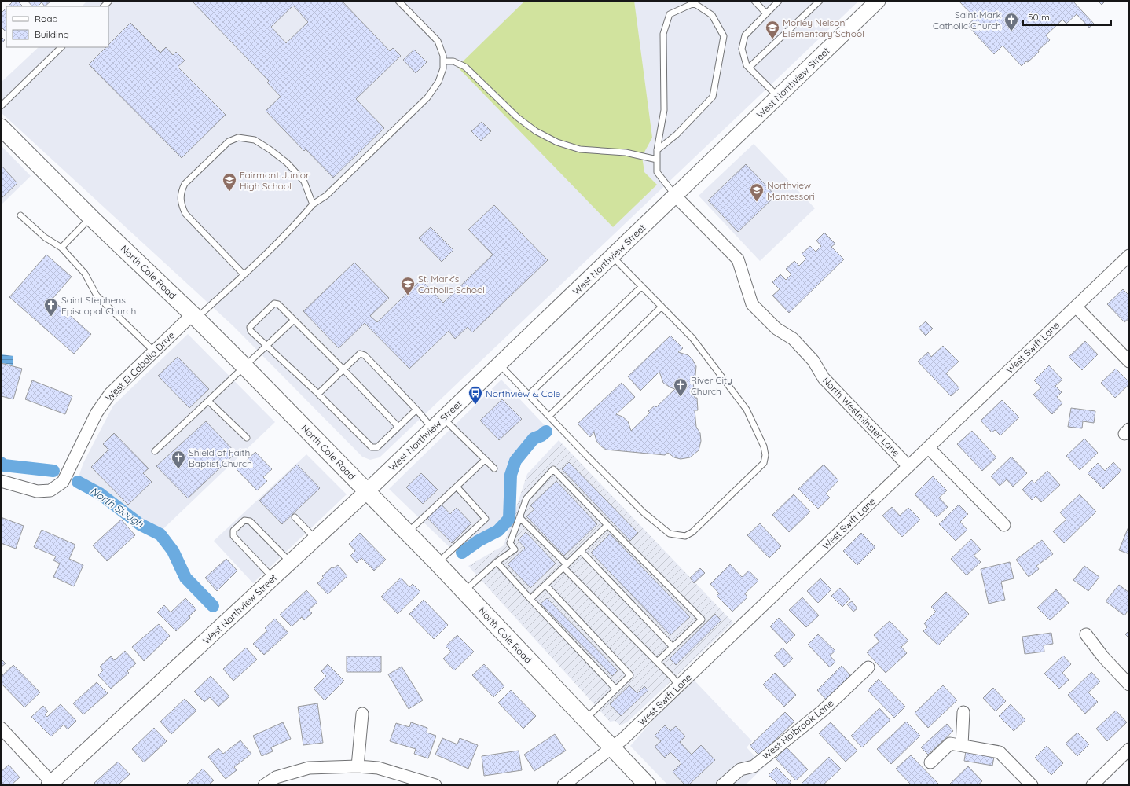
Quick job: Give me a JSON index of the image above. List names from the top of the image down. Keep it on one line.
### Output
{"streets":{"main road":["North Cole Road"],"street":["West Northview Street","West Swift Lane","West El Caballo Drive","North Westminster Lane","West Holbrook Lane"]},"crossings":[["West Northview Street","North Cole Road"],["West Northview Street","North Westminster Lane"],["North Cole Road","West Swift Lane"],["North Cole Road","West El Caballo Drive"],["West Swift Lane","North Westminster Lane"]],"water":["North Slough"],"places":{"church":["Saint Mark Catholic Church","Saint Stephens Episcopal Church","River City Church","Shield of Faith Baptist Church"],"school or university":["Morley Nelson Elementary School","Fairmont Junior High School","Northview Montessori","St. Mark's Catholic School"],"bus stop":["Northview & Cole"]},"legend":["Road","Building"],"scale_bar":"50 m"}
